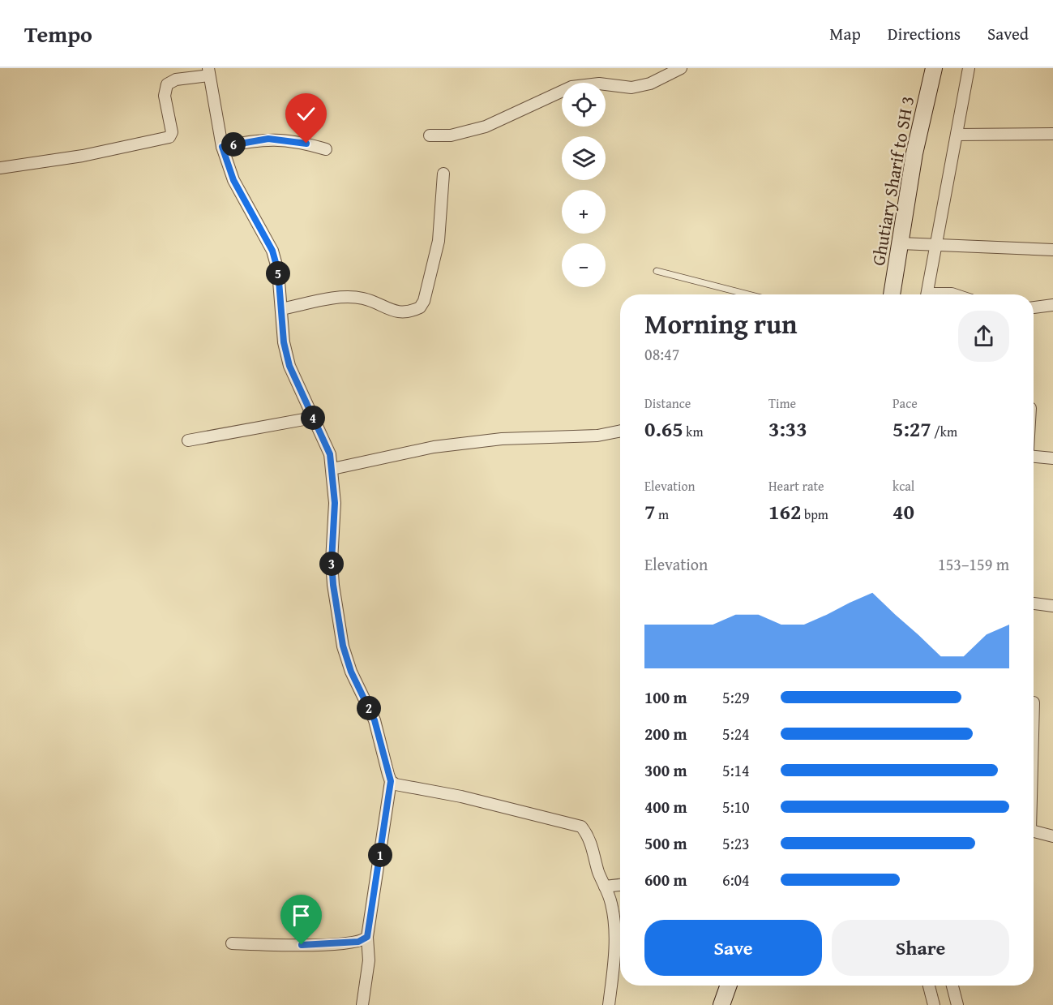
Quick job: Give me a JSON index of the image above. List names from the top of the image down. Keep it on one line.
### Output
{"streets":{"main road":["Ghutiary Sharif to SH 3"]},"page":{"header":"Tempo","nav":["Map","Directions","Saved"],"map_buttons":["+","−"],"pins":["6","5","4","3","2","1"],"heading":["Morning run","08:47"],"stats":[["Distance","0.65 km"],["Time","3:33"],["Pace","5:27 /km"],["Elevation","7 m"],["Heart rate","162 bpm"],["kcal","40"]],"chart":["Elevation","153–159 m"],"list":[{"name":"100 m","note":"5:29"},{"name":"200 m","note":"5:24"},{"name":"300 m","note":"5:14"},{"name":"400 m","note":"5:10"},{"name":"500 m","note":"5:23"},{"name":"600 m","note":"6:04"}],"buttons":["Save","Share"]}}
